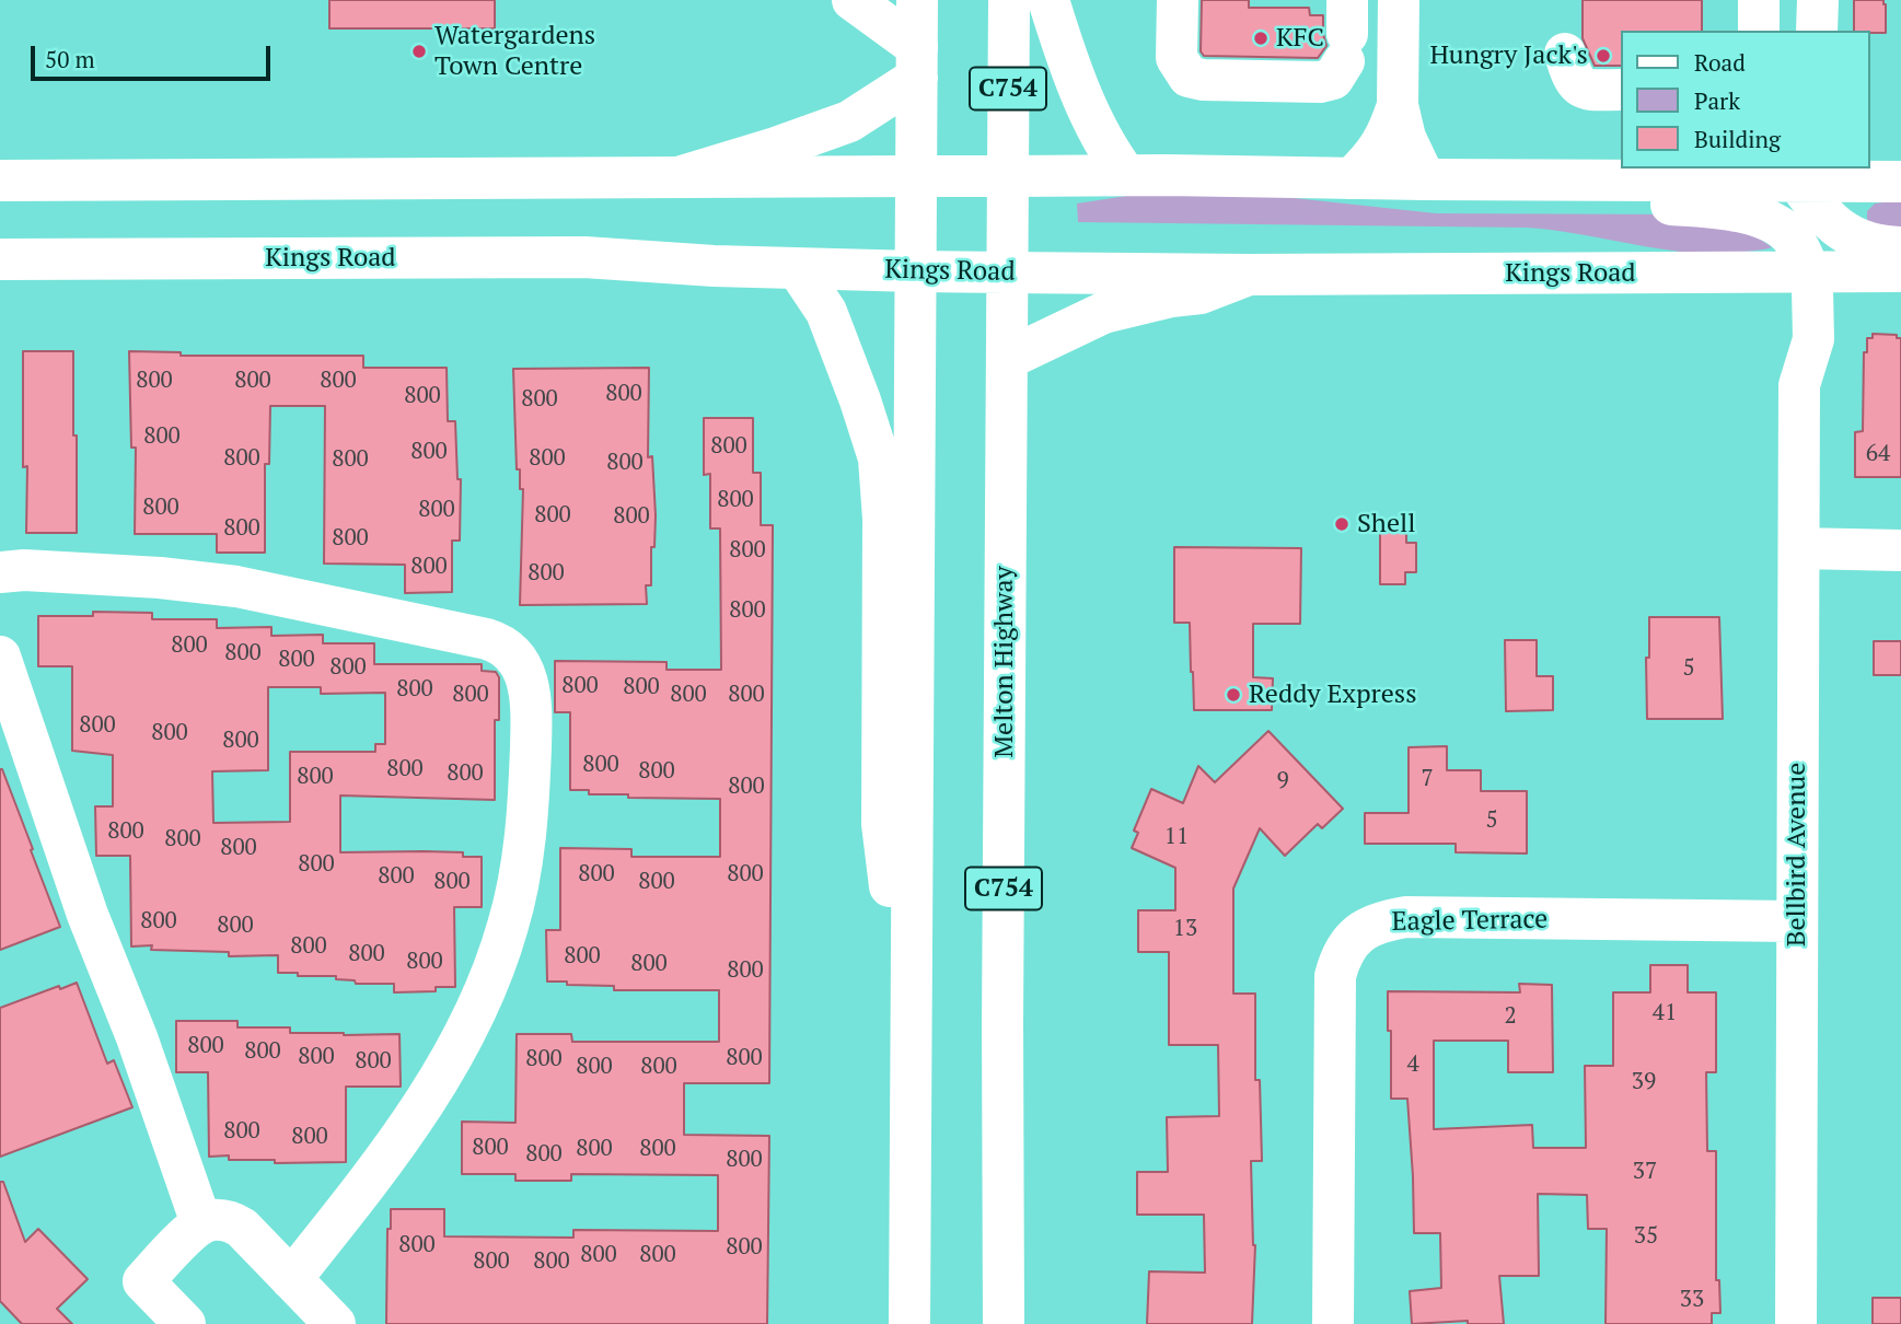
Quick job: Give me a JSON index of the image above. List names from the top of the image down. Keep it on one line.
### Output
{"streets":{"main road":["C754","Kings Road","Melton Highway","Bellbird Avenue","Eagle Terrace"]},"crossings":[["Kings Road","Melton Highway"],["Kings Road","Bellbird Avenue"],["Bellbird Avenue","Eagle Terrace"]],"places":["KFC","Watergardens Town Centre","Hungry Jack's","Shell","Reddy Express"],"house_numbers":["800","800","800","800","800","800","800","800","800","64","800","800","800","800","800","800","800","800","800","800","800","800","800","800","800","800","800","800","800","5","800","800","800","800","800","800","800","800","800","800","800","800","800","800","7","9","800","5","800","11","800","800","800","800","800","800","800","800","800","800","13","800","800","800","800","800","800","41","2","800","800","800","800","800","800","4","800","800","39","800","800","800","800","800","800","800","37","35","800","800","800","800","800","800","33"],"legend":["Road","Park","Building"],"scale_bar":"50 m"}
